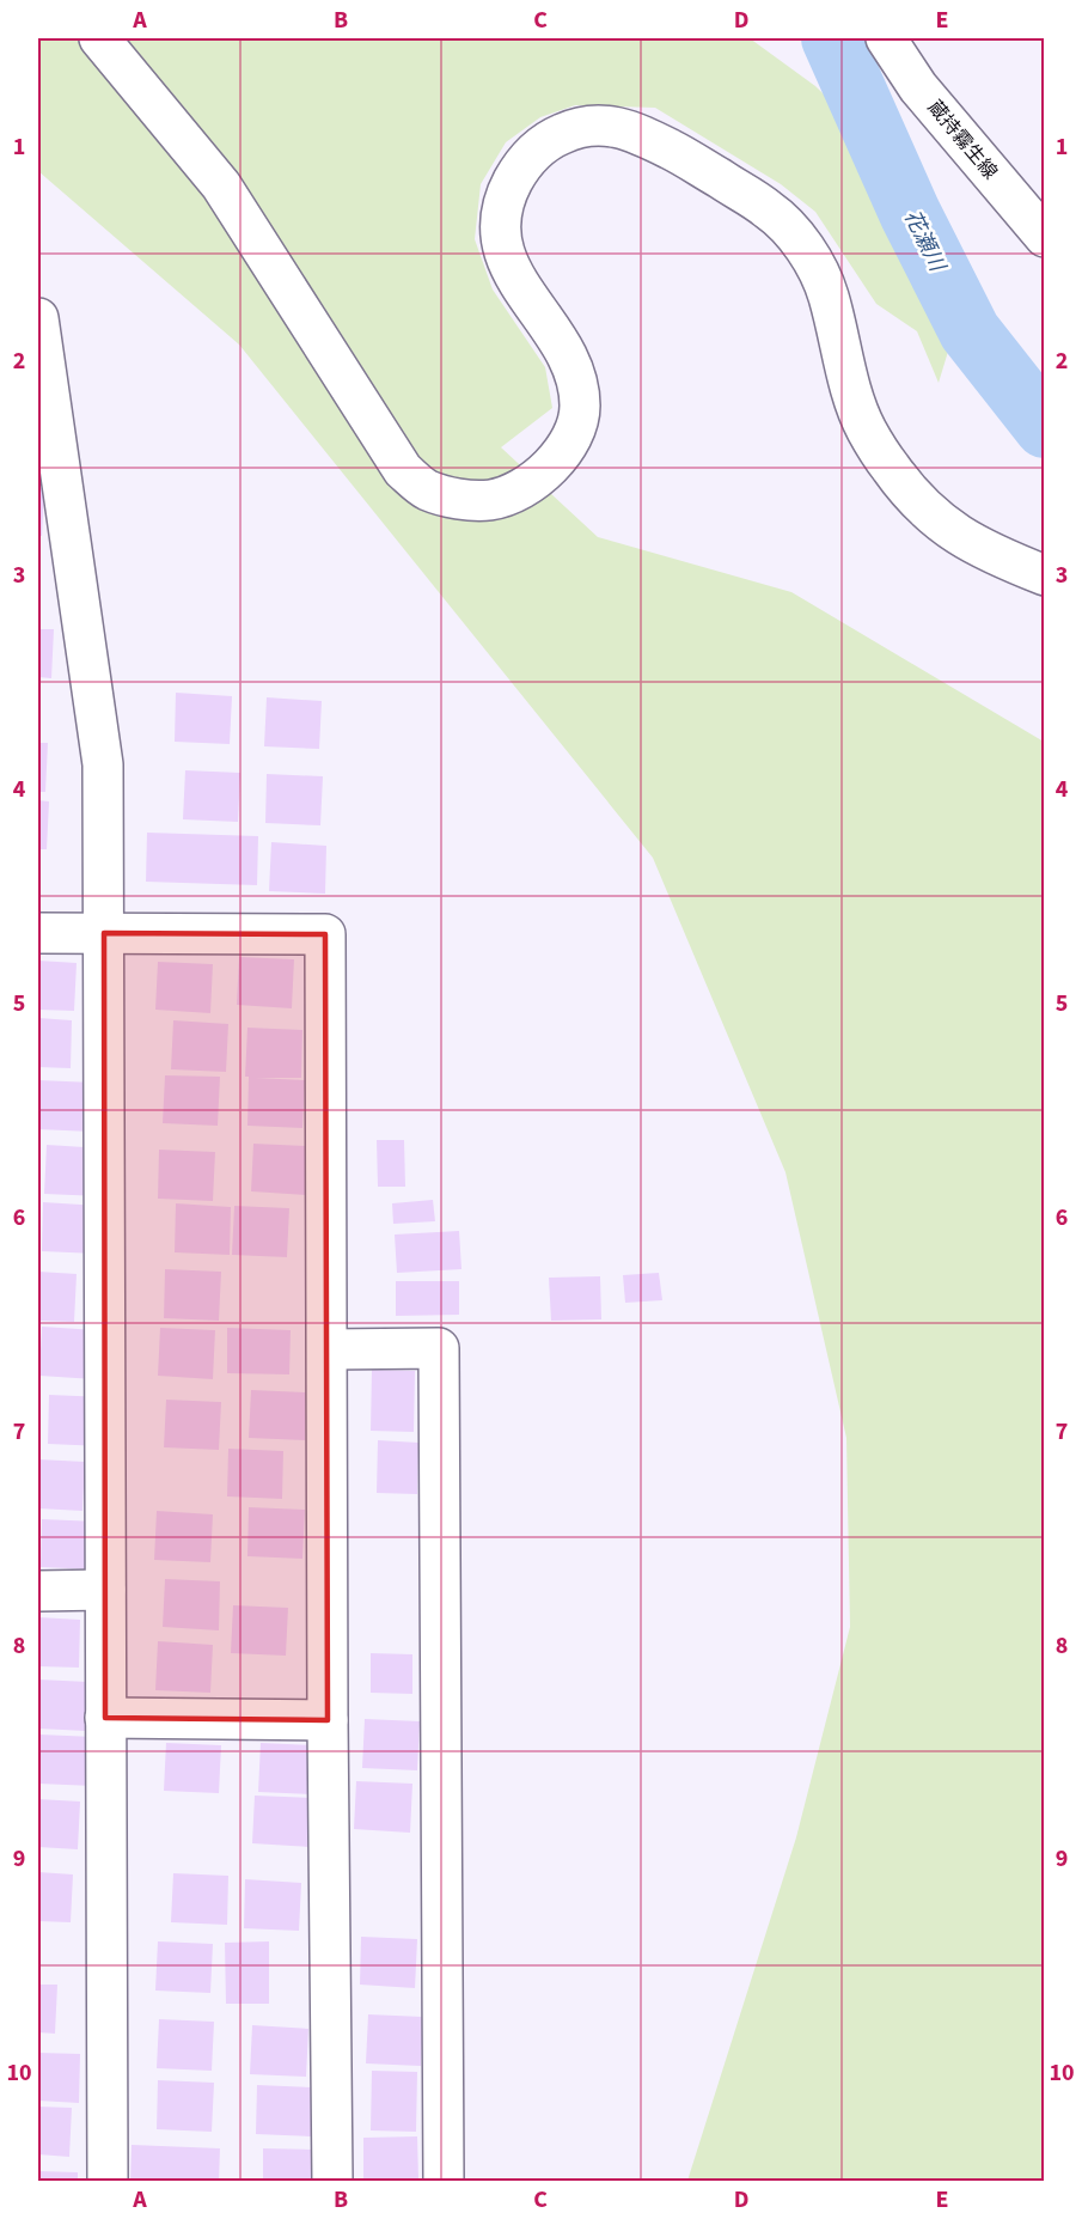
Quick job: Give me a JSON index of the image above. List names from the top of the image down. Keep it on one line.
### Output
{"streets":{"street":["蔵持霧生線"]},"water":["花瀬川"],"grid":{"columns":["A","B","C","D","E"],"rows":["1","2","3","4","5","6","7","8","9","10"]}}
